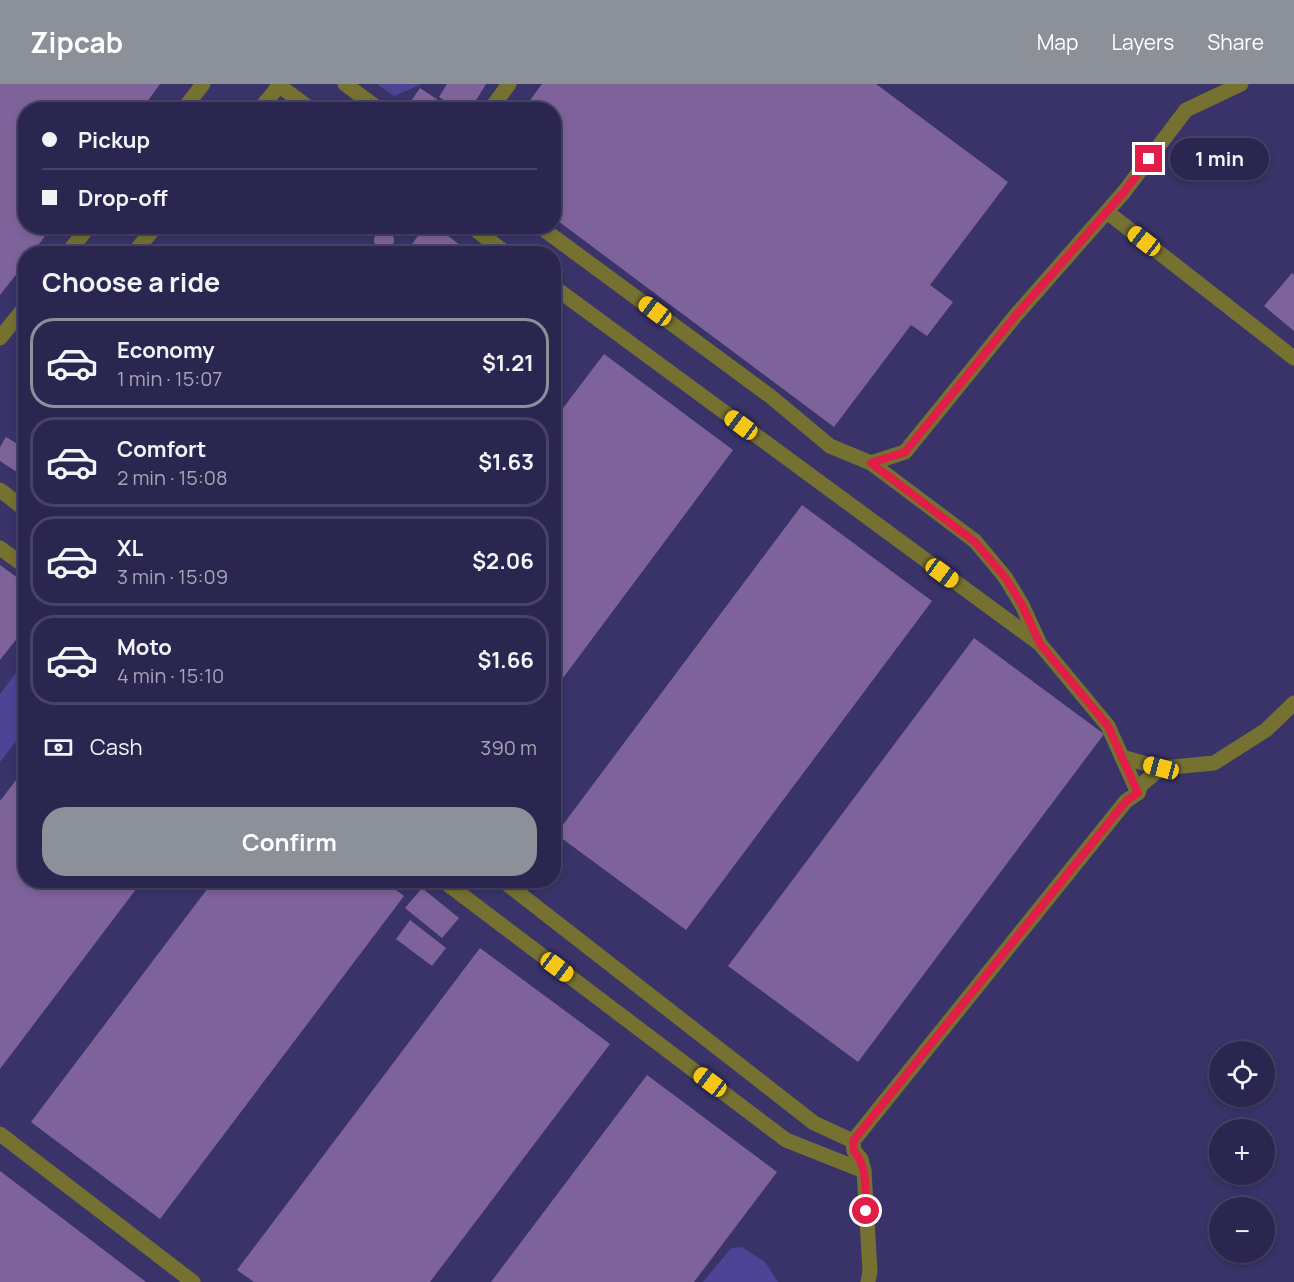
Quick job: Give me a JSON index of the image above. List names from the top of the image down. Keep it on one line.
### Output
{"page":{"header":"Zipcab","nav":["Map","Layers","Share"],"banner":["Pickup","Drop-off"],"bubble":"1 min","heading":"Choose a ride","list":[{"name":"Economy","note":"1 min · 15:07","value":"$1.21"},{"name":"Comfort","note":"2 min · 15:08","value":"$1.63"},{"name":"XL","note":"3 min · 15:09","value":"$2.06"},{"name":"Moto","note":"4 min · 15:10","value":"$1.66"}],"pay":["Cash","390 m"],"buttons":"Confirm","map_buttons":["+","−"]}}
